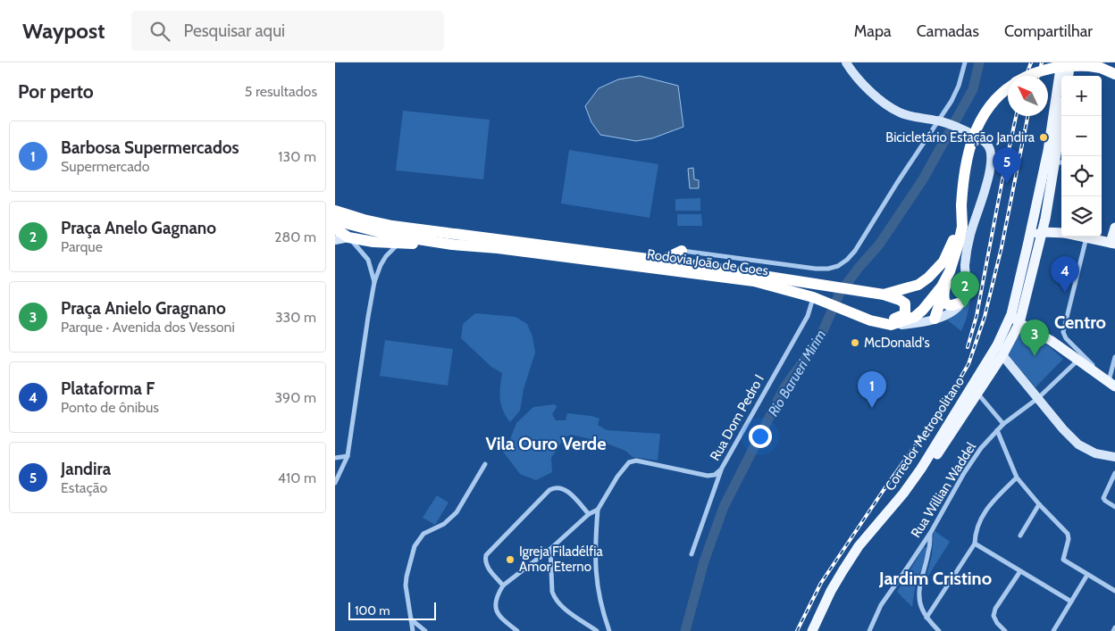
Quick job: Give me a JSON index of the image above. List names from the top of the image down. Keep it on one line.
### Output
{"streets":{"highway":["Rodovia João de Goes"],"main road":["Corredor Metropolitano"],"street":["Rua Dom Pedro I","Rua Willian Waddel"]},"crossings":[["Rodovia João de Goes","Rua Dom Pedro I"]],"districts":["Centro","Vila Ouro Verde","Jardim Cristino"],"water":["Rio Barueri Mirim"],"places":["Bicicletário Estação Jandira","McDonald's","Igreja Filadélfia Amor Eterno"],"scale_bar":"100 m","north":"top left","page":{"header":"Waypost","search":"Pesquisar aqui","nav":["Mapa","Camadas","Compartilhar"],"heading":["Por perto","5 resultados"],"map_buttons":["+","−"],"list":[{"mark":"1","name":"Barbosa Supermercados","note":"Supermercado","value":"130 m"},{"mark":"2","name":"Praça Anelo Gagnano","note":"Parque","value":"280 m"},{"mark":"3","name":"Praça Anielo Gragnano","note":"Parque · Avenida dos Vessoni","value":"330 m"},{"mark":"4","name":"Plataforma F","note":"Ponto de ônibus","value":"390 m"},{"mark":"5","name":"Jandira","note":"Estação","value":"410 m"}],"pins":["5","4","2","3","1"],"scale":"100 m"}}
